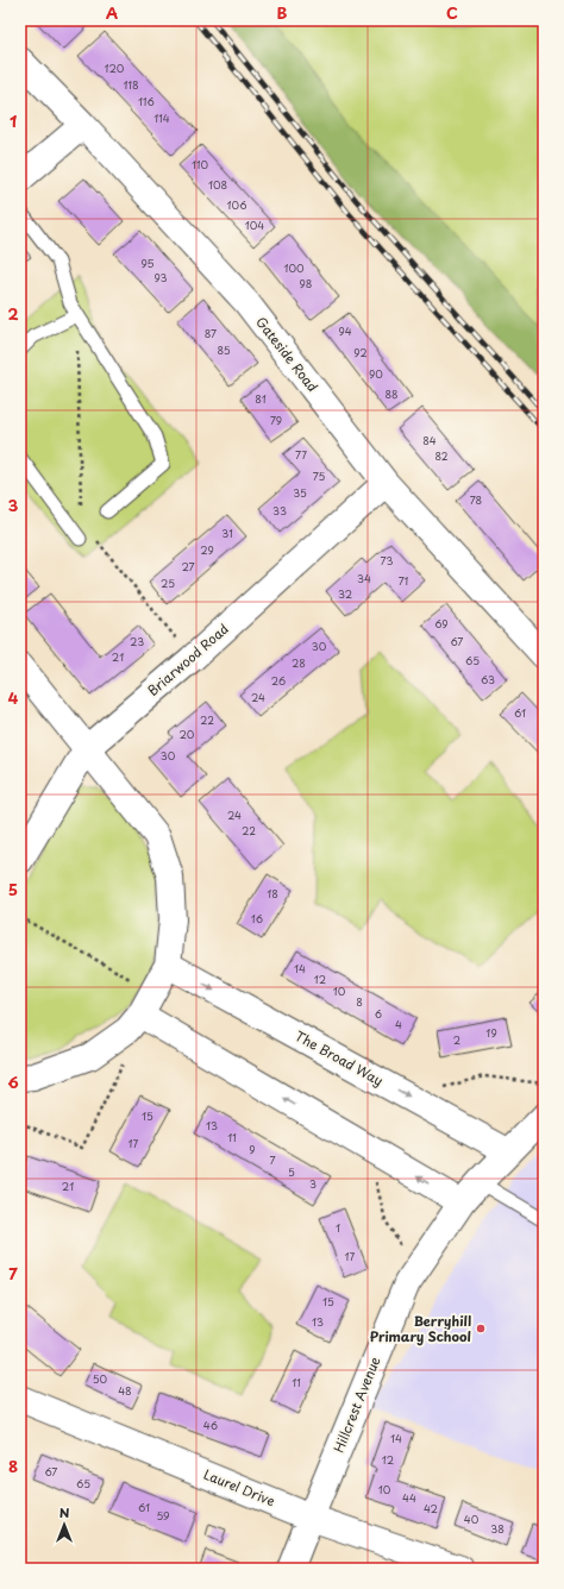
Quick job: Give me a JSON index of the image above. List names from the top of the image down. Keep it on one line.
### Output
{"streets":{"street":["Gateside Road","Briarwood Road","The Broad Way","Hillcrest Avenue","Laurel Drive"]},"crossings":[["Gateside Road","Briarwood Road"],["The Broad Way","Hillcrest Avenue"],["Hillcrest Avenue","Laurel Drive"]],"places":["Berryhill Primary School"],"house_numbers":["120","118","116","114","110","108","106","104","95","100","93","98","94","87","85","92","90","88","81","79","84","77","82","75","35","78","33","31","29","73","27","34","71","25","32","69","23","67","30","21","65","28","63","26","24","61","22","20","30","24","22","18","16","14","12","10","8","6","4","19","2","15","13","11","17","9","7","5","3","21","1","17","15","13","50","11","48","46","14","12","67","65","10","44","61","42","59","40","38"],"north":"top","grid":{"columns":["A","B","C"],"rows":["1","2","3","4","5","6","7","8"]}}
